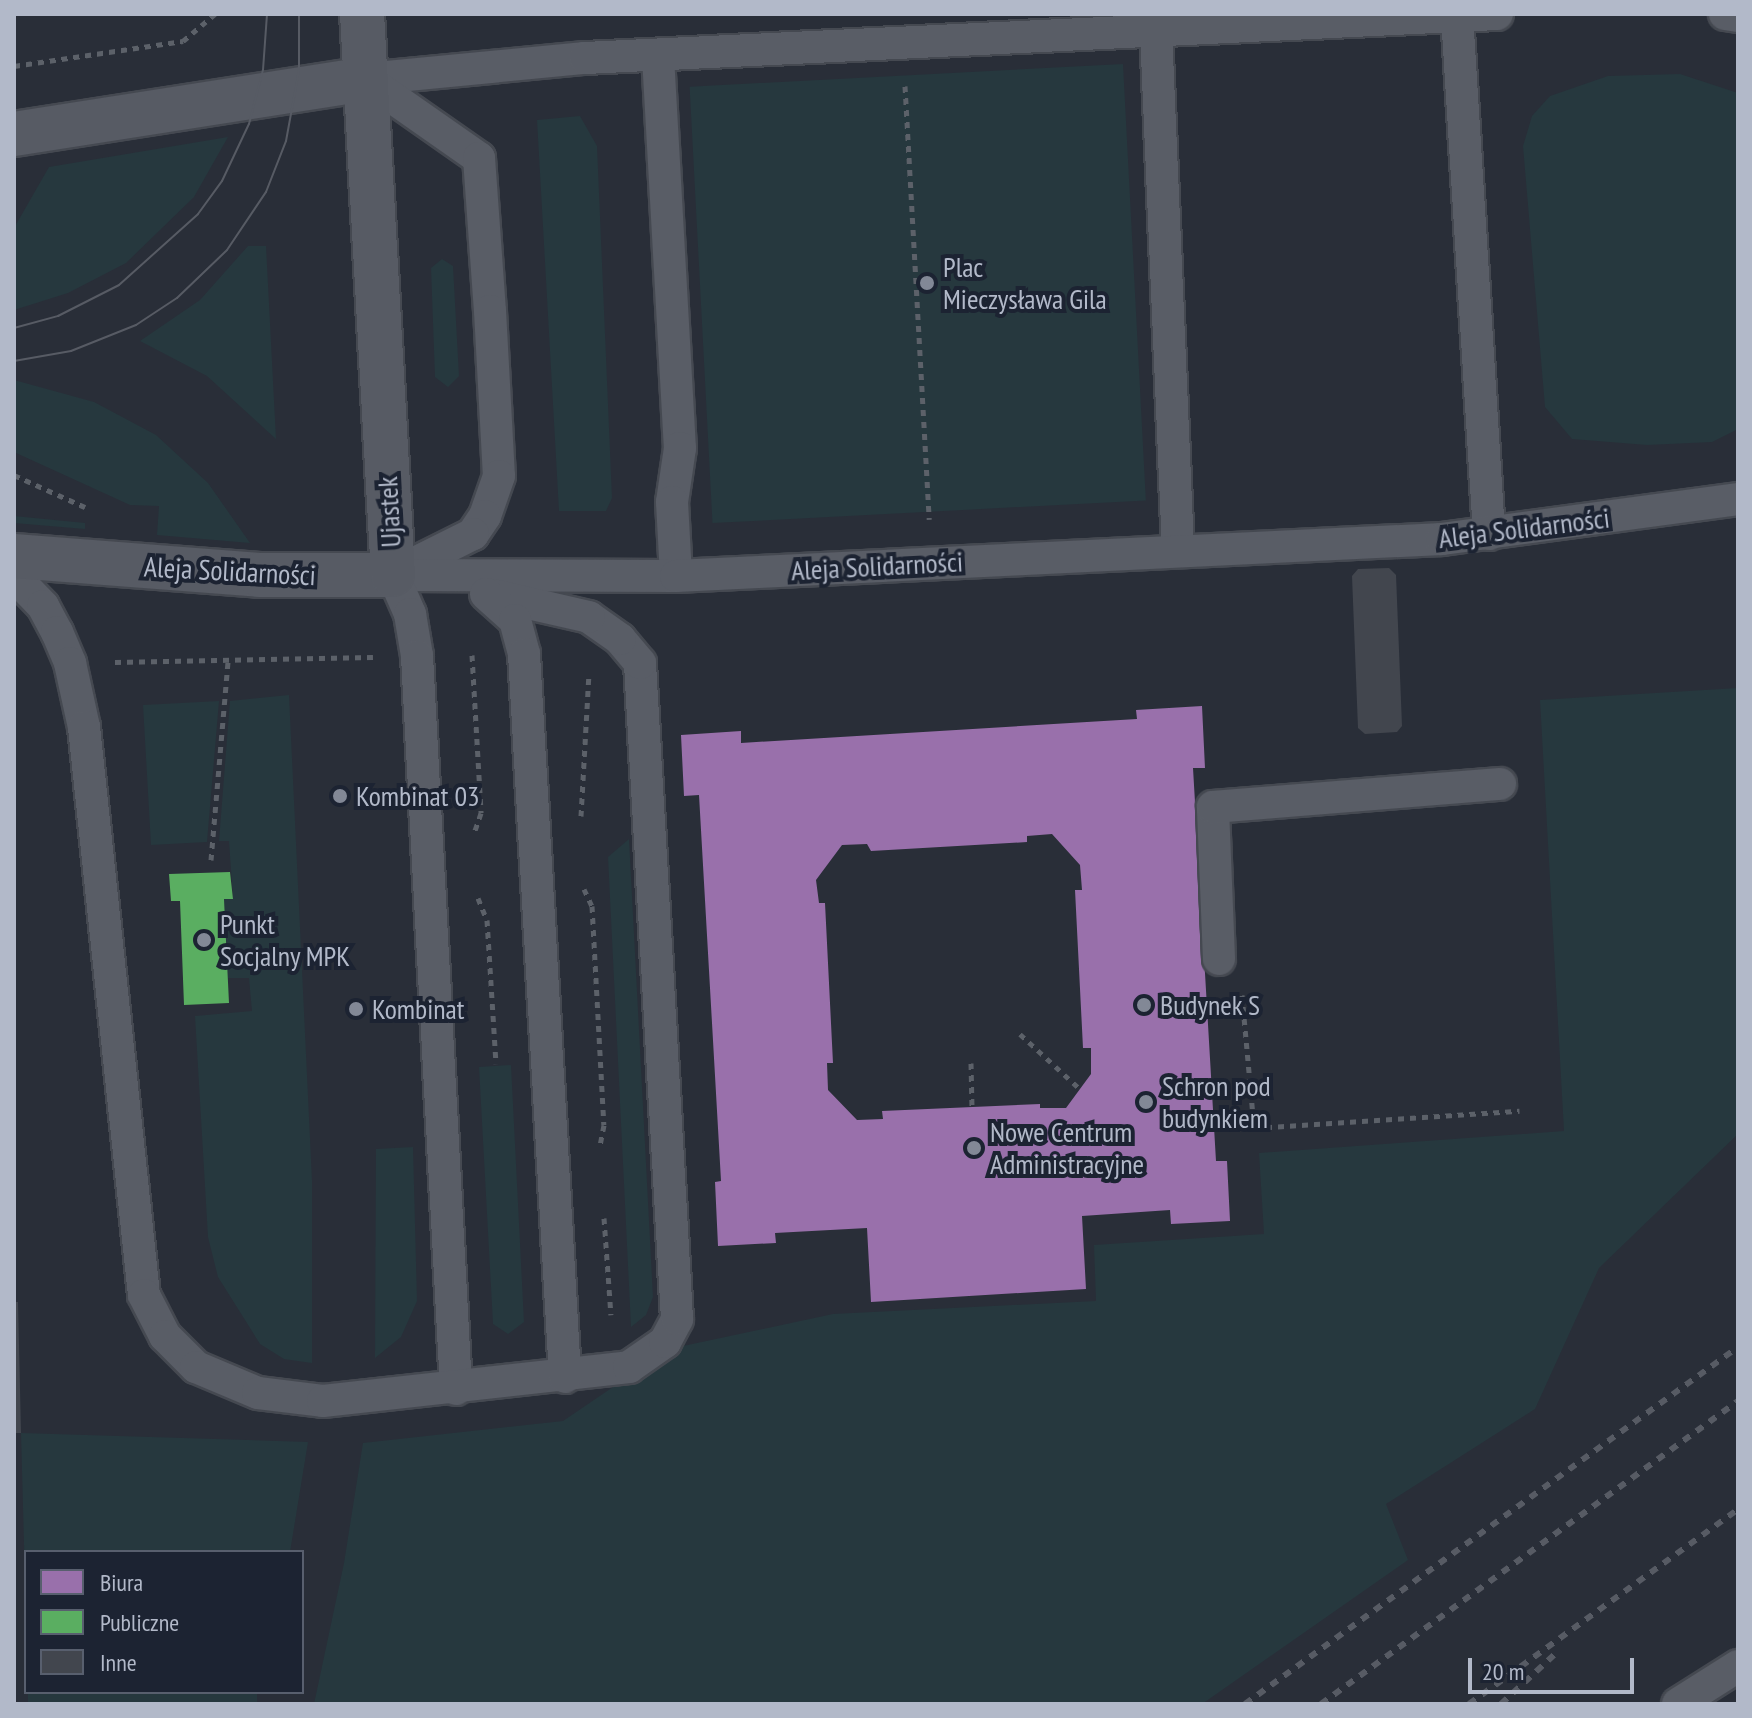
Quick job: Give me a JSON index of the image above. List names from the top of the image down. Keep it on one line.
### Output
{"streets":{"street":["Ujastek","Aleja Solidarności"]},"crossings":[["Ujastek","Aleja Solidarności"]],"places":["Plac Mieczysława Gila","Kombinat 03","Punkt Socjalny MPK","Budynek S","Kombinat","Schron pod budynkiem","Nowe Centrum Administracyjne"],"legend":["Biura","Publiczne","Inne"],"scale_bar":"20 m"}
